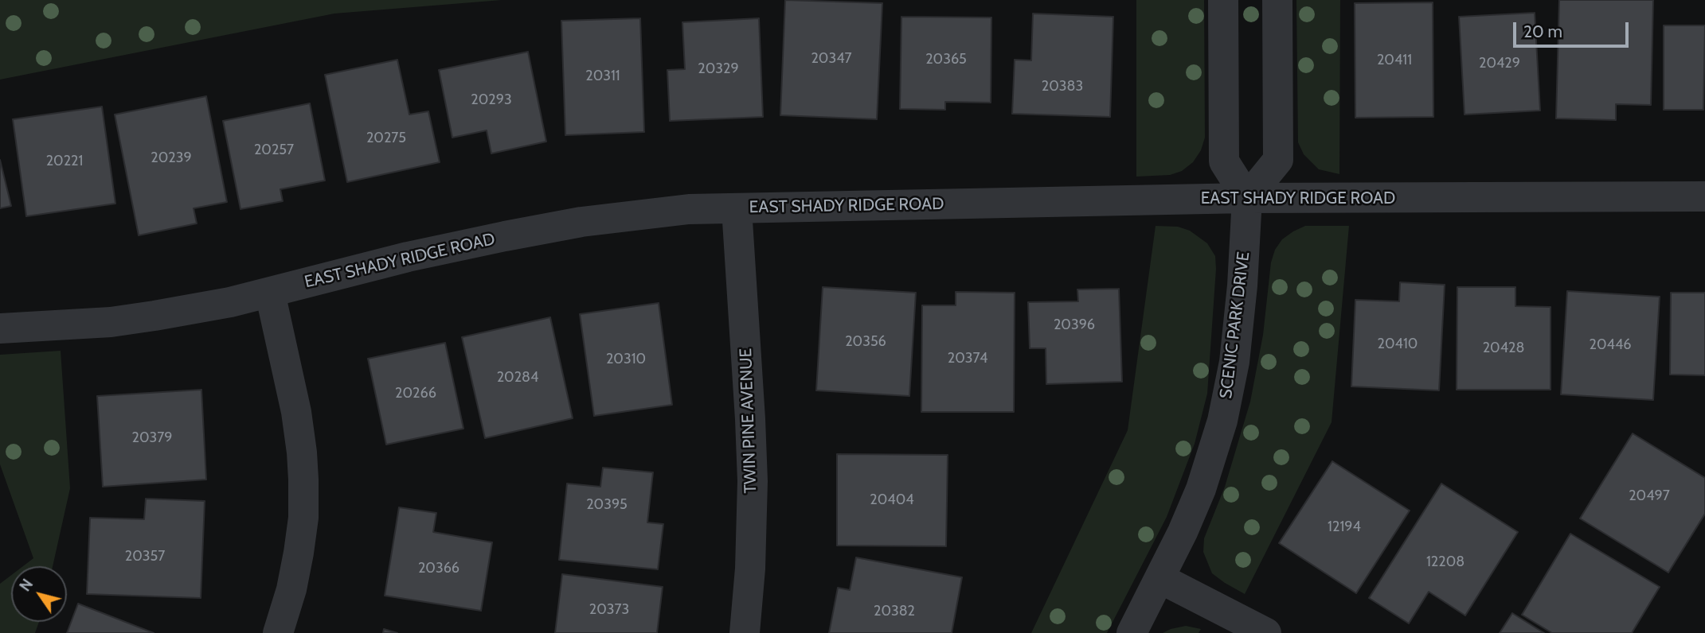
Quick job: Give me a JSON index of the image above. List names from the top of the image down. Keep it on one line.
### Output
{"streets":{"street":["EAST SHADY RIDGE ROAD","SCENIC PARK DRIVE","TWIN PINE AVENUE"]},"crossings":[["EAST SHADY RIDGE ROAD","SCENIC PARK DRIVE"],["EAST SHADY RIDGE ROAD","TWIN PINE AVENUE"]],"house_numbers":["20347","20365","20411","20429","20329","20311","20383","20293","20275","20257","20239","20221","20396","20356","20410","20446","20428","20374","20310","20284","20266","20379","20497","20404","20395","12194","20357","12208","20366","20373","20382"],"scale_bar":"20 m","north":"top left"}
